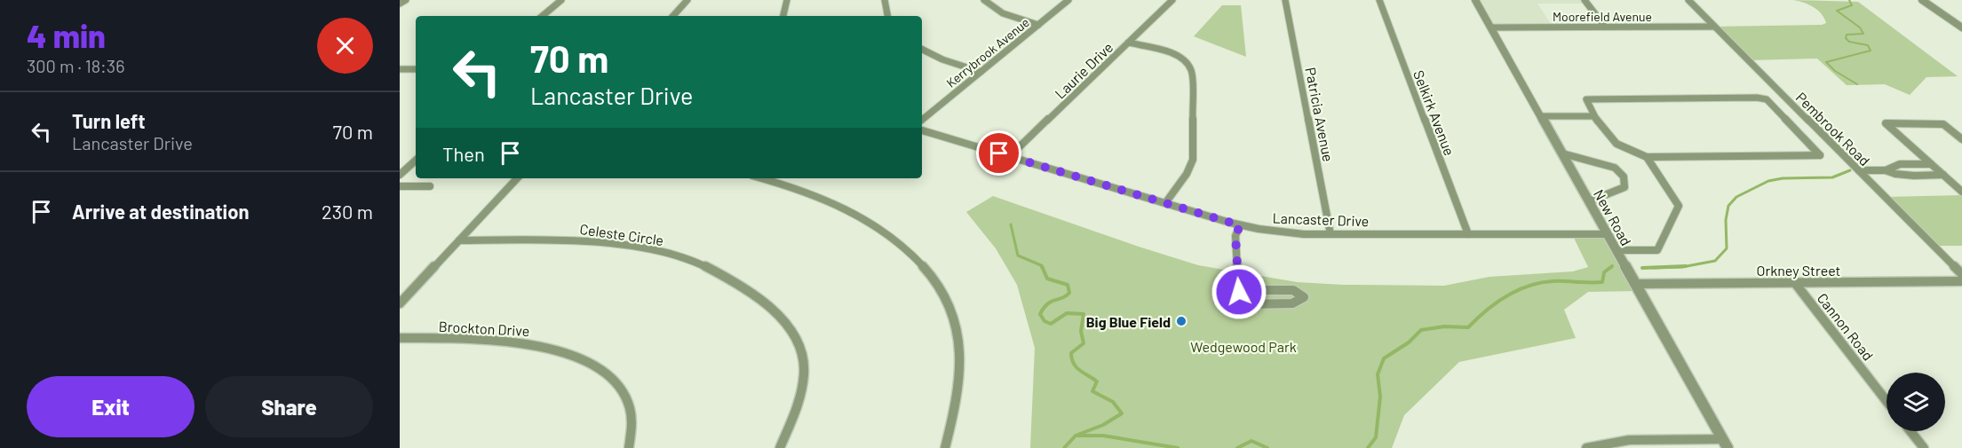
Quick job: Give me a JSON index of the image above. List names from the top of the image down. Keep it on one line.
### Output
{"streets":{"street":["Moorefield Avenue","Kerrybrook Avenue","Laurie Drive","Selkirk Avenue","Patricia Avenue","Pembrook Road","New Road","Lancaster Drive","Celeste Circle","Orkney Street","Cannon Road","Brockton Drive"]},"crossings":[["Moorefield Avenue","Pembrook Road"],["Moorefield Avenue","New Road"],["Laurie Drive","Lancaster Drive"],["Selkirk Avenue","Lancaster Drive"],["Patricia Avenue","Lancaster Drive"],["New Road","Lancaster Drive"],["New Road","Orkney Street"],["Orkney Street","Cannon Road"]],"parks":["Wedgewood Park"],"places":["Big Blue Field"],"page":{"heading":["4 min","300 m · 18:36"],"turn":["70 m","Lancaster Drive"],"list":[{"name":"Turn left","note":"Lancaster Drive","value":"70 m"},{"name":"Arrive at destination","value":"230 m"}],"then":"Then","buttons":["Exit","Share"]}}
